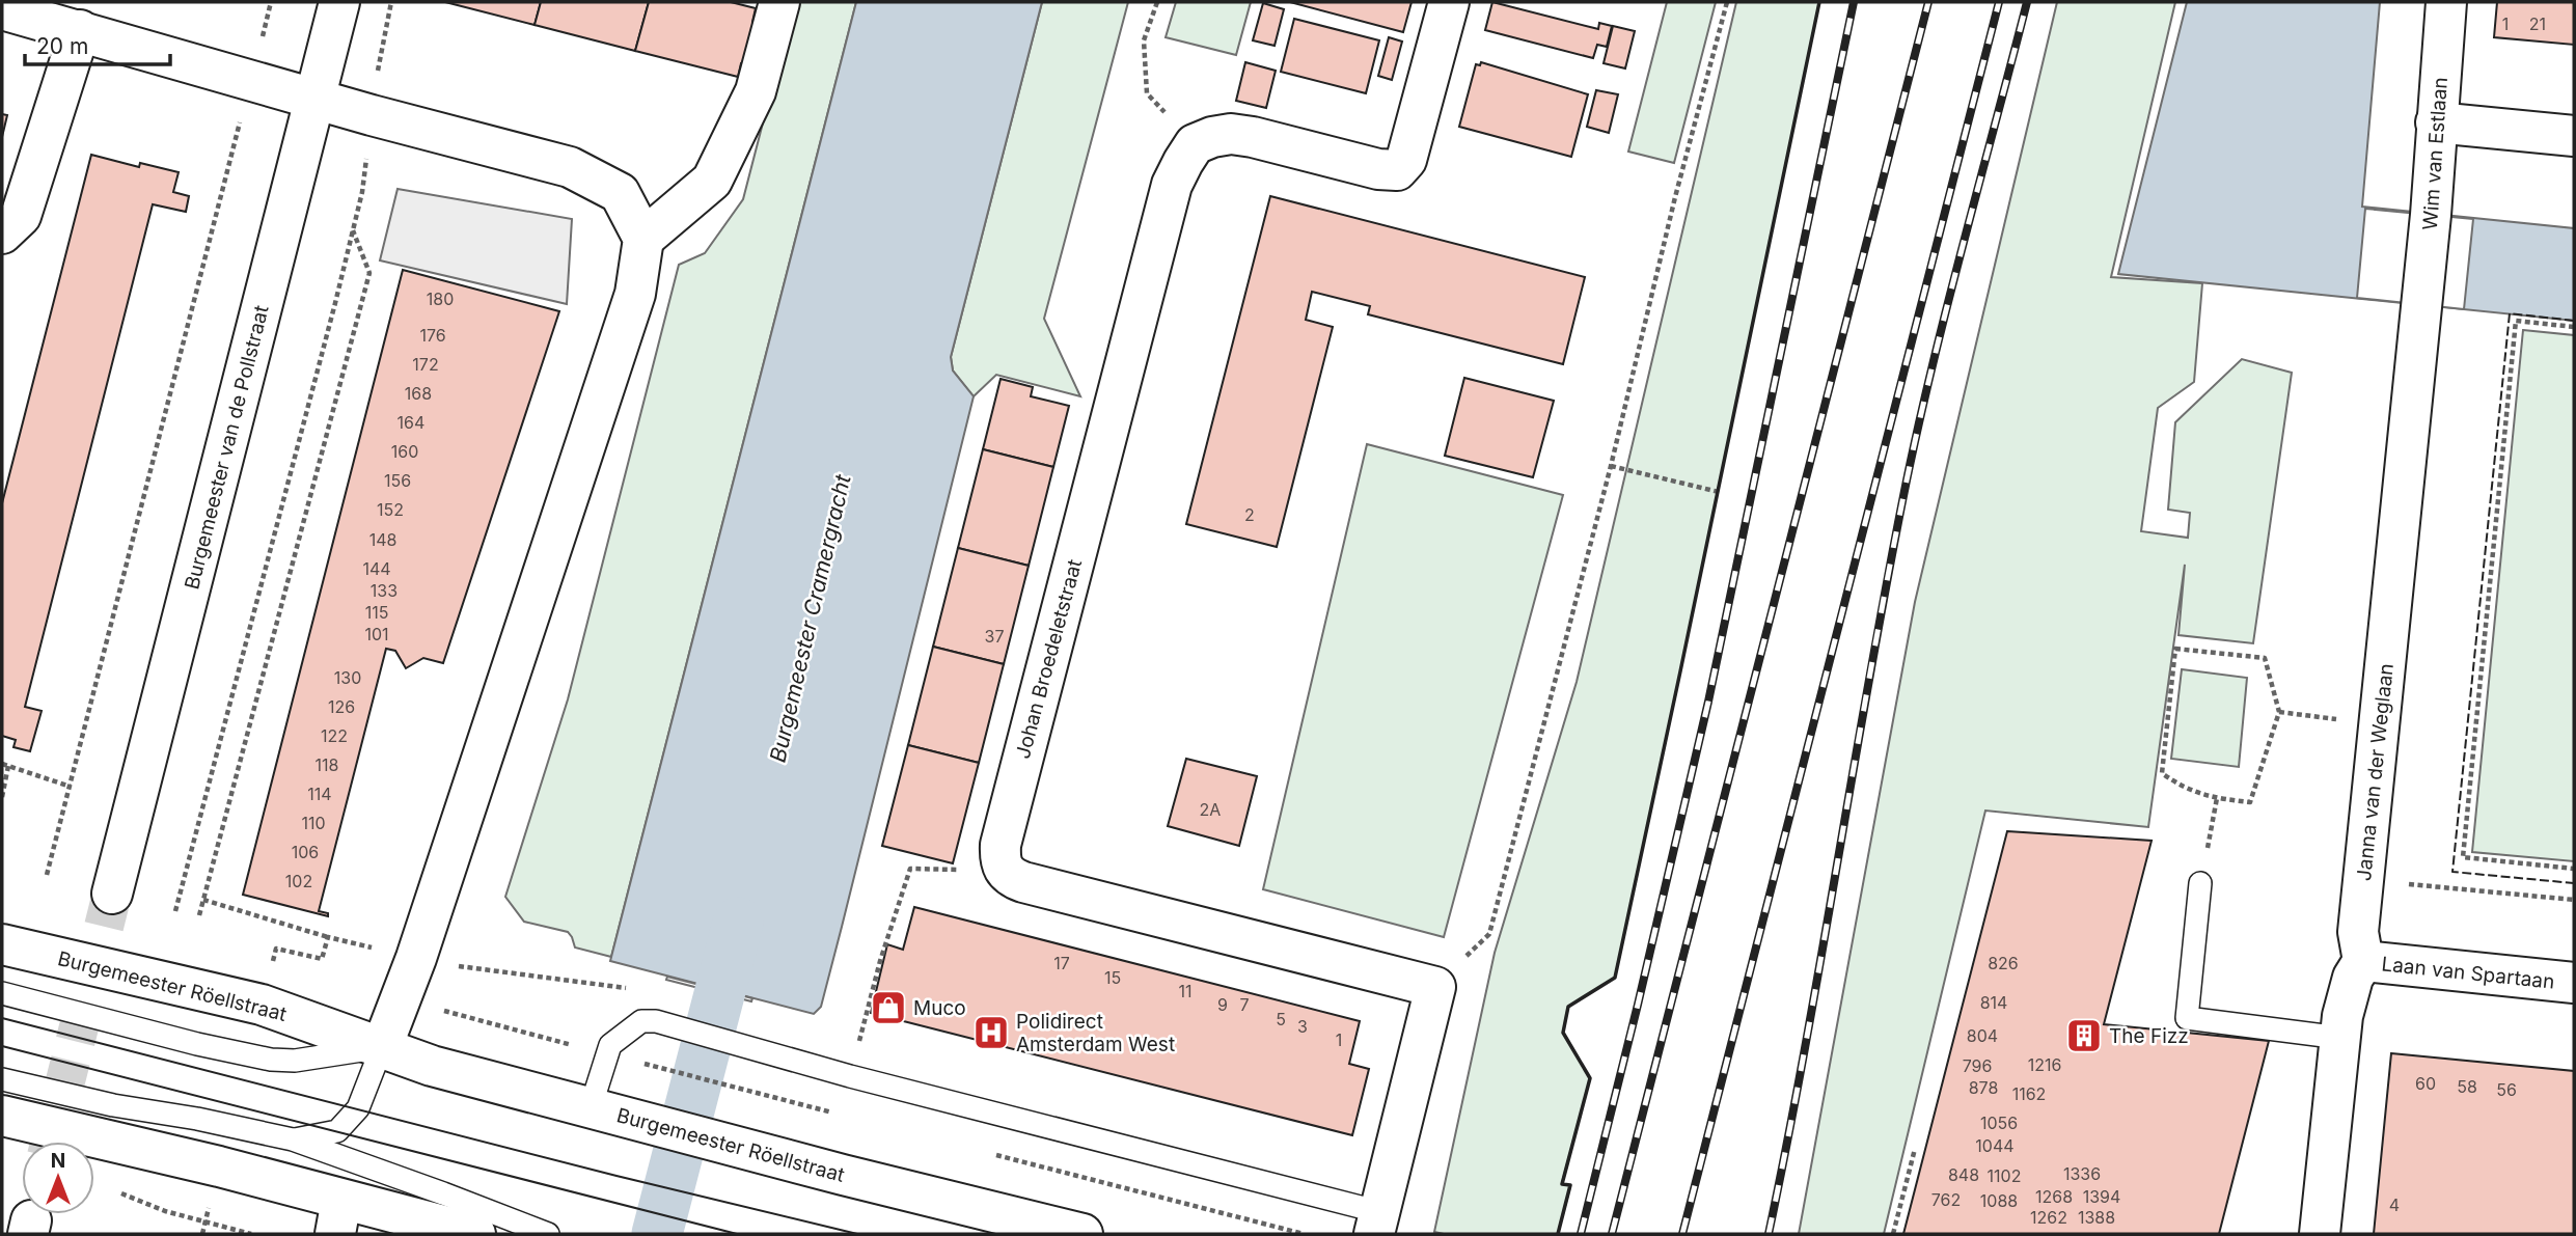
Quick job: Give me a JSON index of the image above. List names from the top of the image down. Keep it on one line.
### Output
{"streets":{"street":["Wim van Estlaan","Burgemeester van de Pollstraat","Johan Broedeletstraat","Janna van der Weglaan","Laan van Spartaan","Burgemeester Röellstraat"]},"crossings":[["Wim van Estlaan","Janna van der Weglaan"],["Janna van der Weglaan","Laan van Spartaan"]],"water":["Burgemeester Cramergracht"],"places":{"shop":["Muco"],"hospital":["Polidirect Amsterdam West"],"building":["The Fizz"]},"house_numbers":["1","21","180","176","172","168","164","160","156","152","2","148","144","133","115","101","37","130","126","122","118","114","2A","110","106","102","17","826","15","11","814","9","7","5","3","804","1","1216","796","60","58","878","56","1162","1056","1044","1336","848","1102","1268","1394","762","1088","4","1262","1388"],"scale_bar":"20 m","north":"top"}
